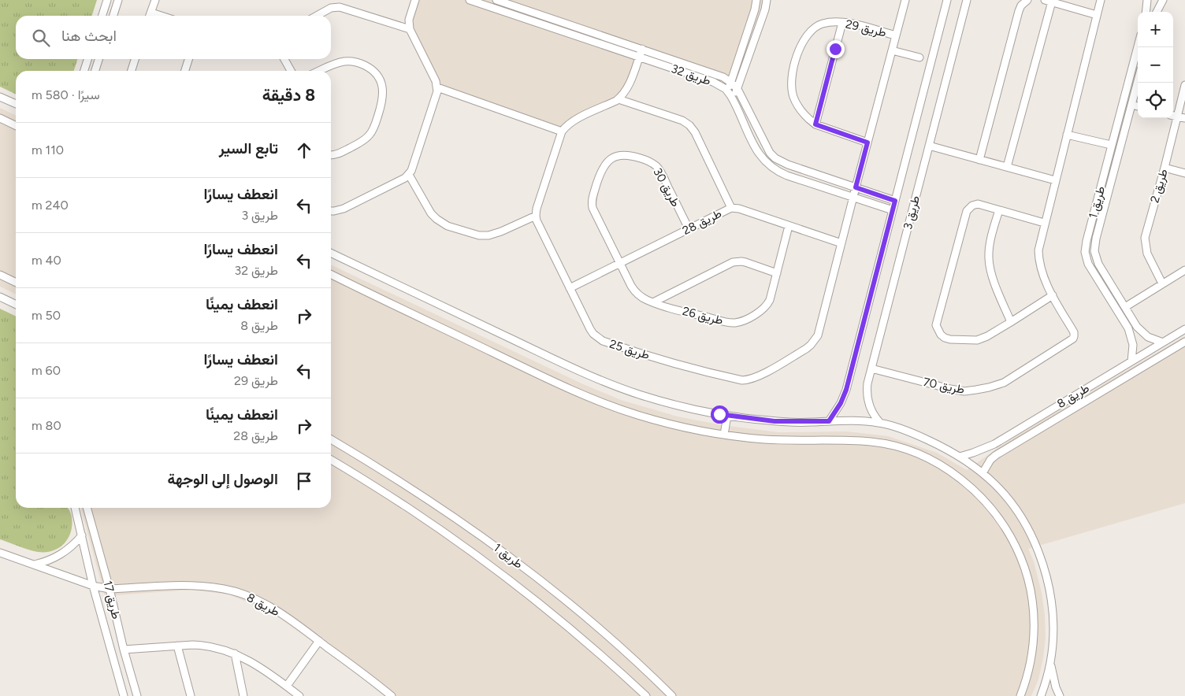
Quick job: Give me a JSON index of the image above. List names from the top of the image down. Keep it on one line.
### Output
{"streets":{"street":["طريق 29","طريق 32","طريق 2","طريق 30","طريق 1","طريق 3","طريق 28","طريق 26","طريق 25","طريق 70","طريق 8","طريق 17"]},"crossings":[["طريق 32","طريق 3"],["طريق 32","طريق 25"],["طريق 30","طريق 28"],["طريق 30","طريق 26"],["طريق 1","طريق 8"],["طريق 3","طريق 70"],["طريق 28","طريق 26"],["طريق 28","طريق 25"],["طريق 8","طريق 17"]],"page":{"map_buttons":["+","−"],"search":"ابحث هنا","heading":["8 دقيقة","سيرًا · 580 m"],"list":[["تابع السير","110 m"],["انعطف يسارًا","طريق 3","240 m"],["انعطف يسارًا","طريق 32","40 m"],["انعطف يمينًا","طريق 8","50 m"],["انعطف يسارًا","طريق 29","60 m"],["انعطف يمينًا","طريق 28","80 m"],"الوصول إلى الوجهة"]}}
